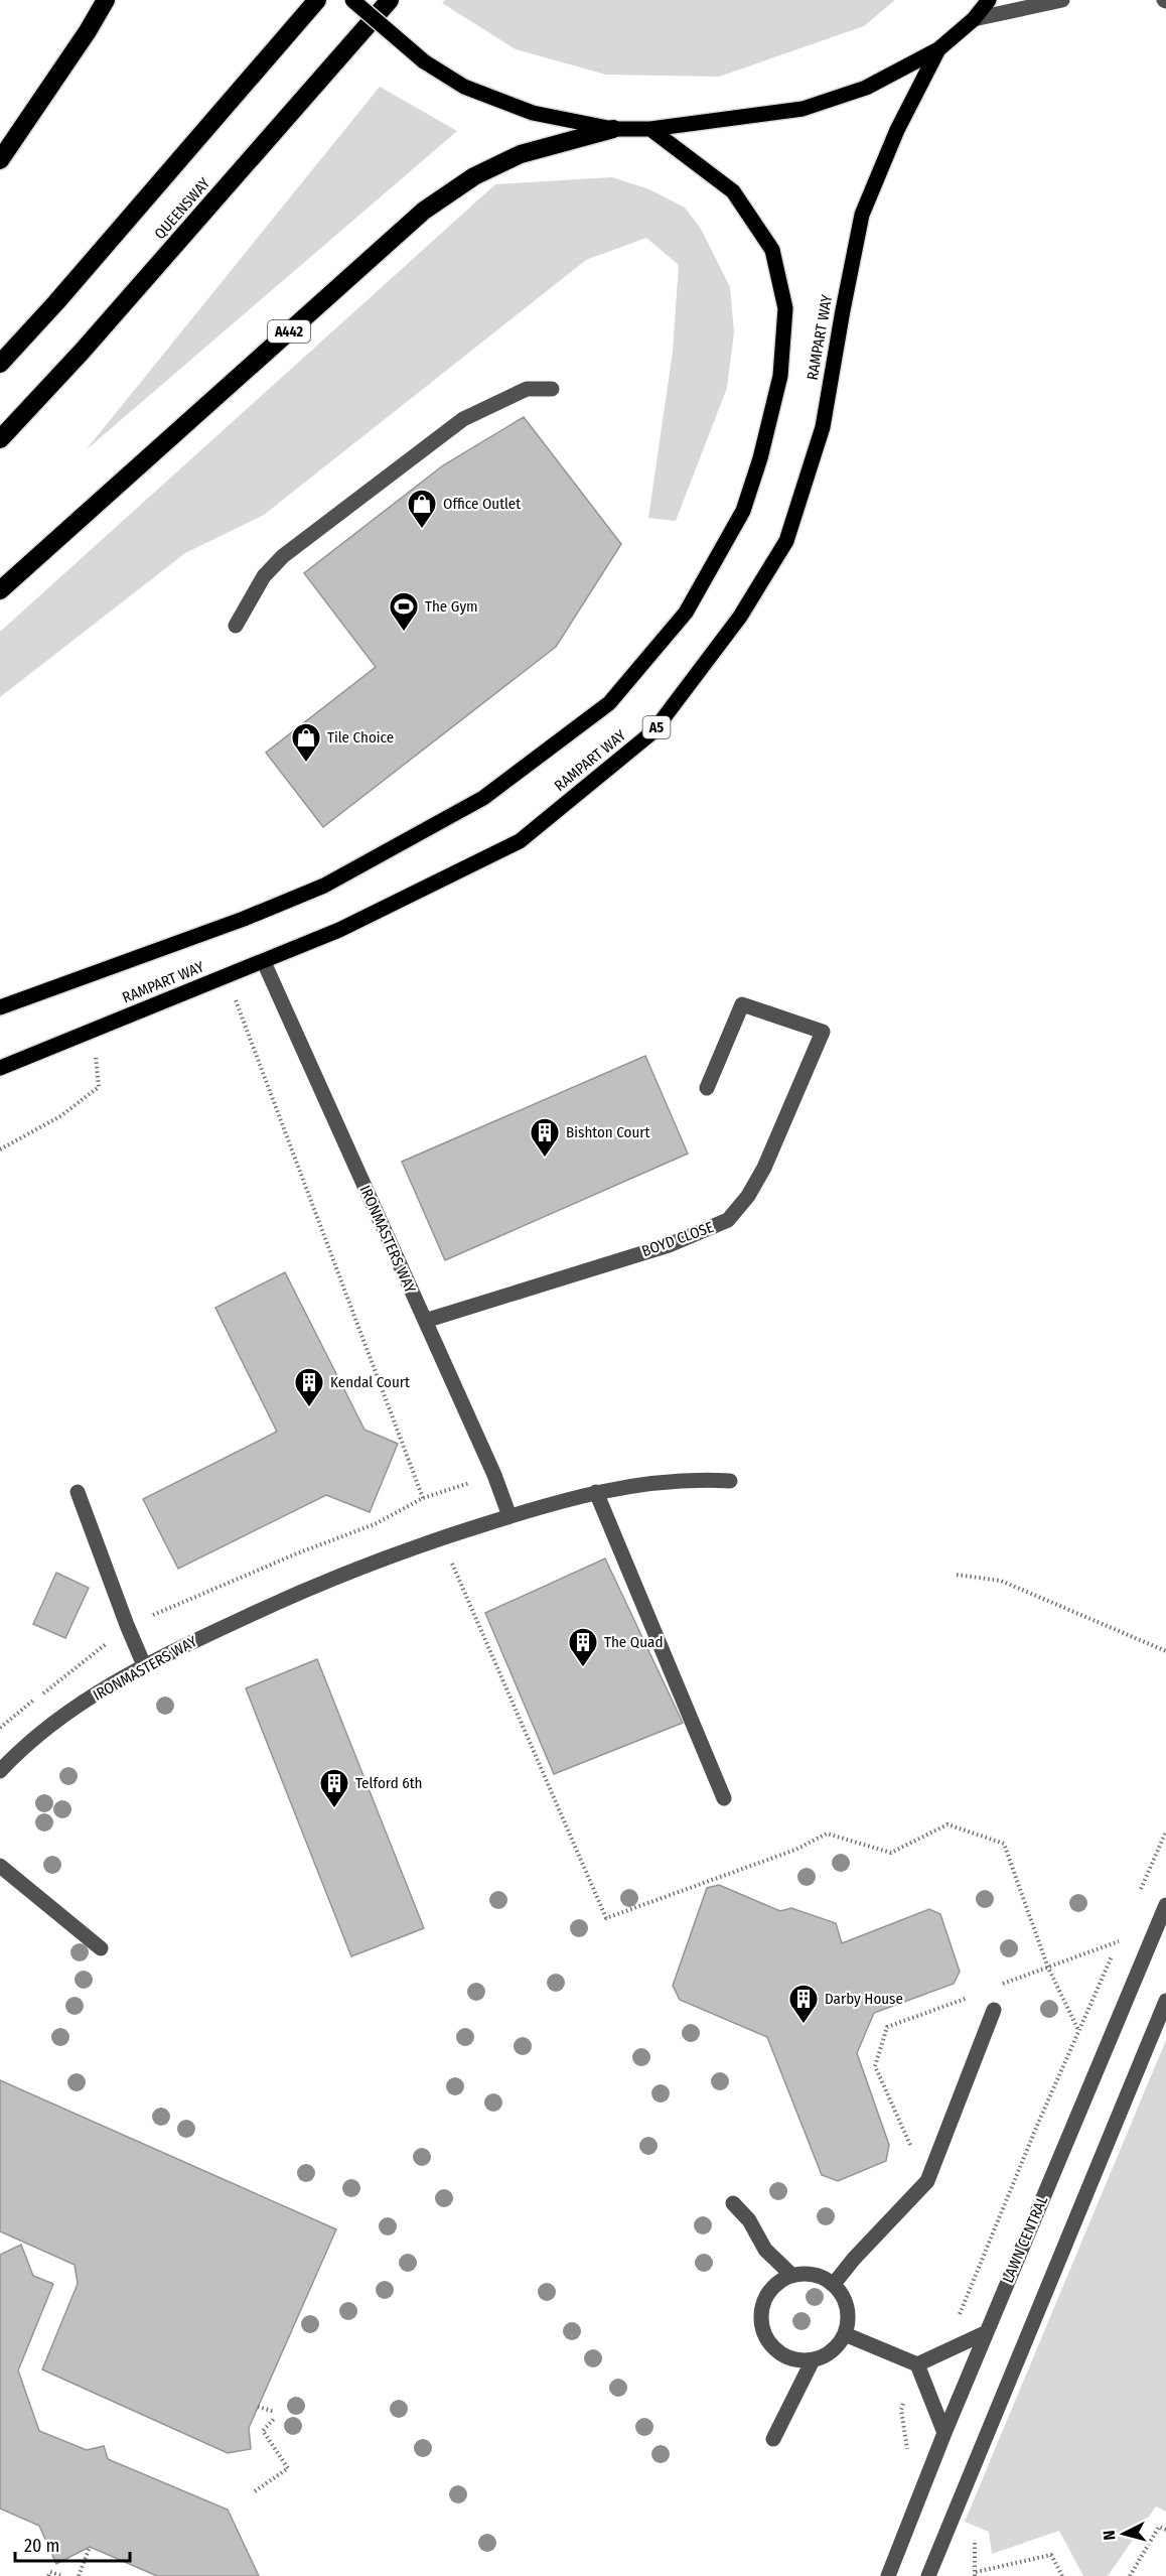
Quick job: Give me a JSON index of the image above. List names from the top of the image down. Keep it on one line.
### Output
{"streets":{"highway":["QUEENSWAY","A442"],"main road":["RAMPART WAY","A5"],"street":["IRONMASTERS WAY","BOYD CLOSE","LAWN CENTRAL"]},"crossings":[["RAMPART WAY","IRONMASTERS WAY"],["IRONMASTERS WAY","BOYD CLOSE"]],"places":{"shop":["Office Outlet","Tile Choice"],"sports":["The Gym"],"building":["Bishton Court","Kendal Court","The Quad","Telford 6th","Darby House"]},"scale_bar":"20 m","north":"left"}
